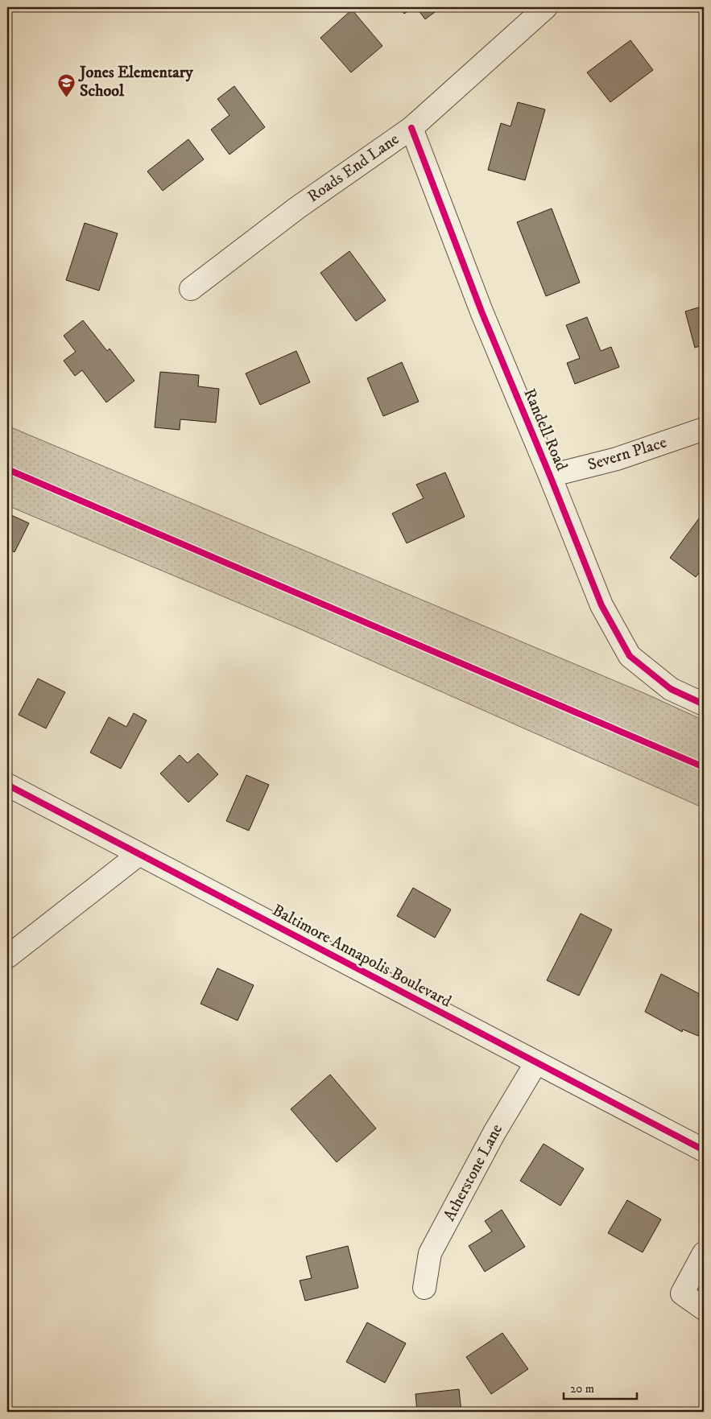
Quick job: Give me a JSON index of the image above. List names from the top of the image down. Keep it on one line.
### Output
{"streets":{"street":["Roads End Lane","Randell Road","Severn Place","Baltimore Annapolis Boulevard","Atherstone Lane"]},"crossings":[["Roads End Lane","Randell Road"],["Randell Road","Severn Place"],["Baltimore Annapolis Boulevard","Atherstone Lane"]],"places":{"school or university":["Jones Elementary School"]},"scale_bar":"20 m"}
